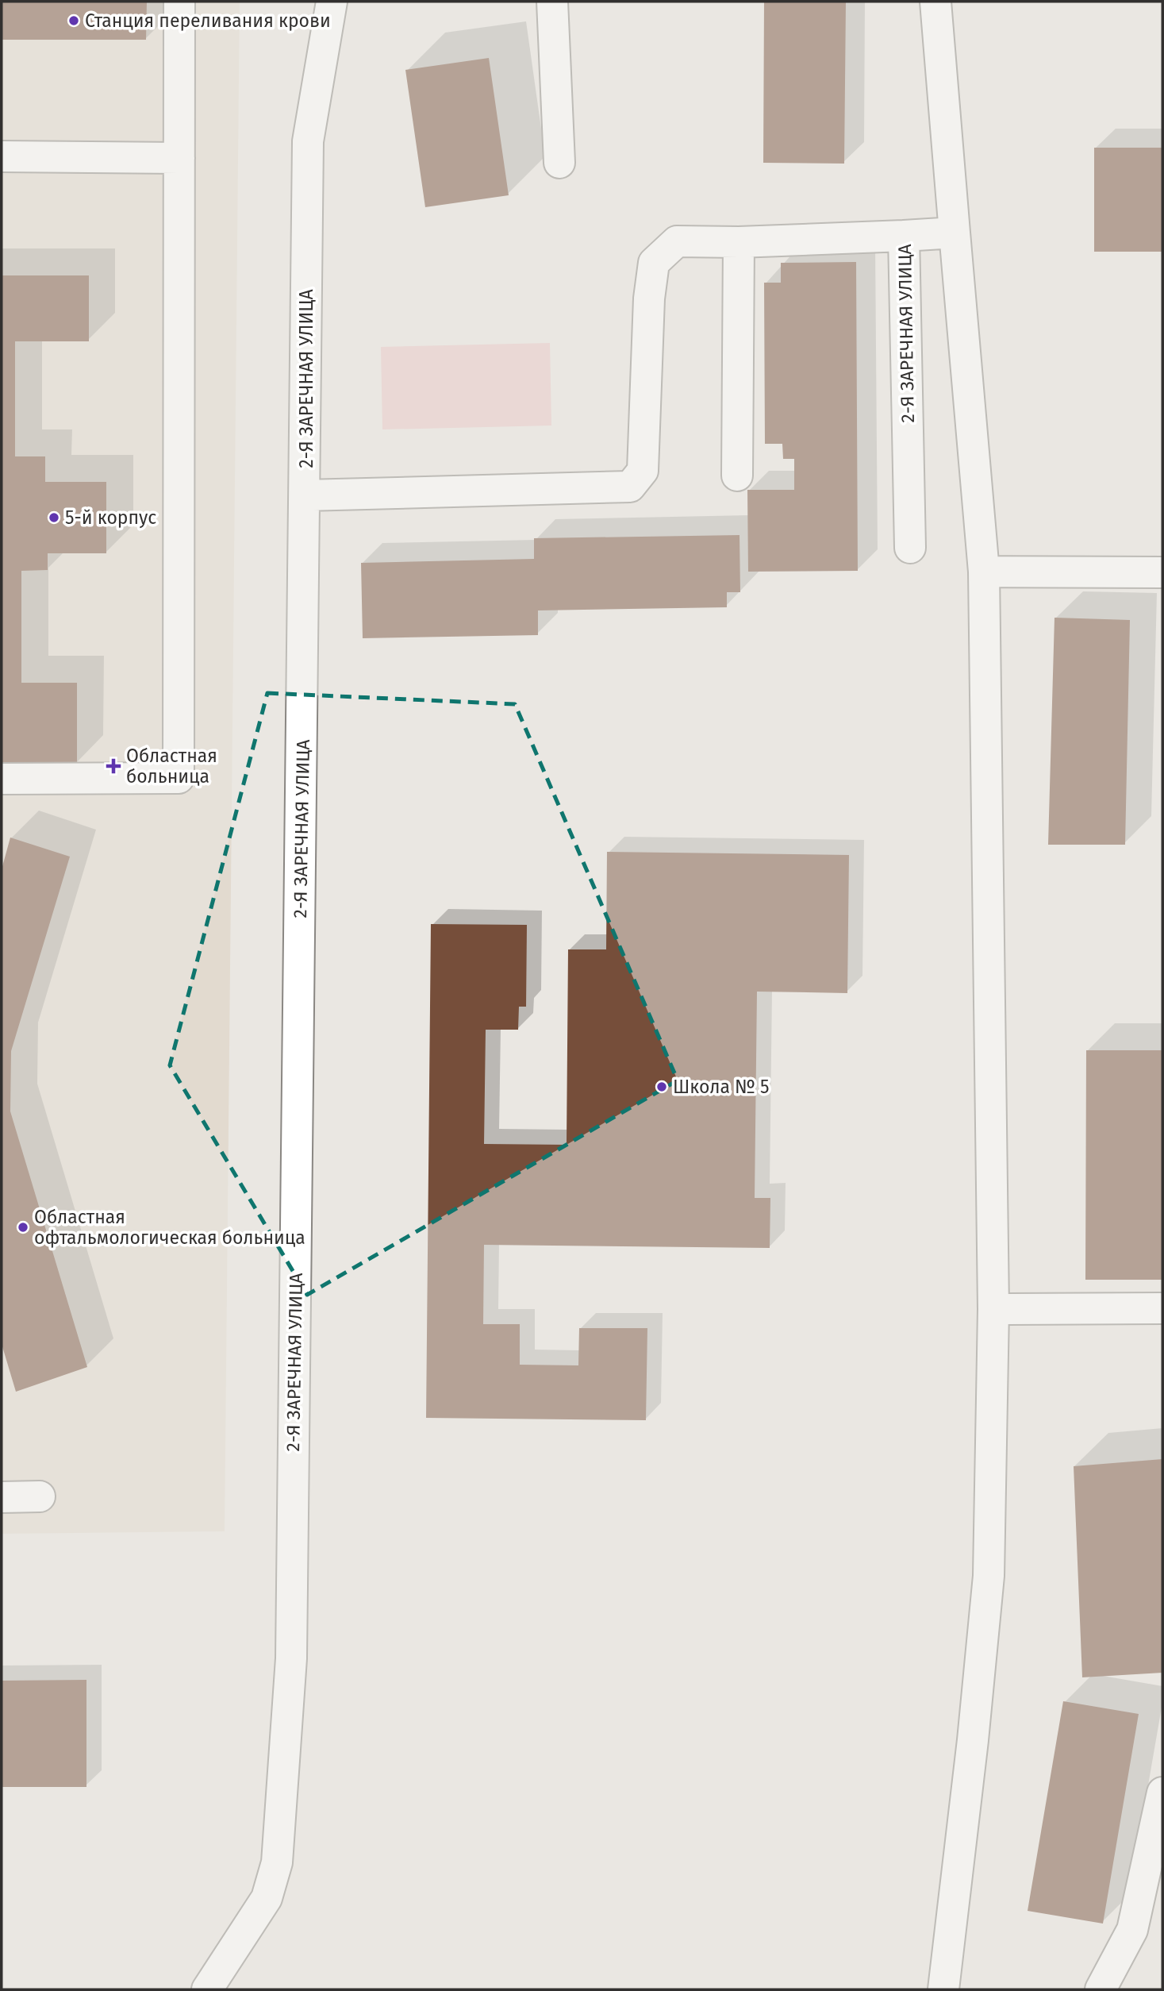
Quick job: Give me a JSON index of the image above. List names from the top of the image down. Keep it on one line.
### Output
{"streets":{"street":["2-Я ЗАРЕЧНАЯ УЛИЦА"]},"places":{"other":["Станция переливания крови","5-й корпус","Школа № 5","Областная офтальмологическая больница"],"health":["Областная больница"]}}
